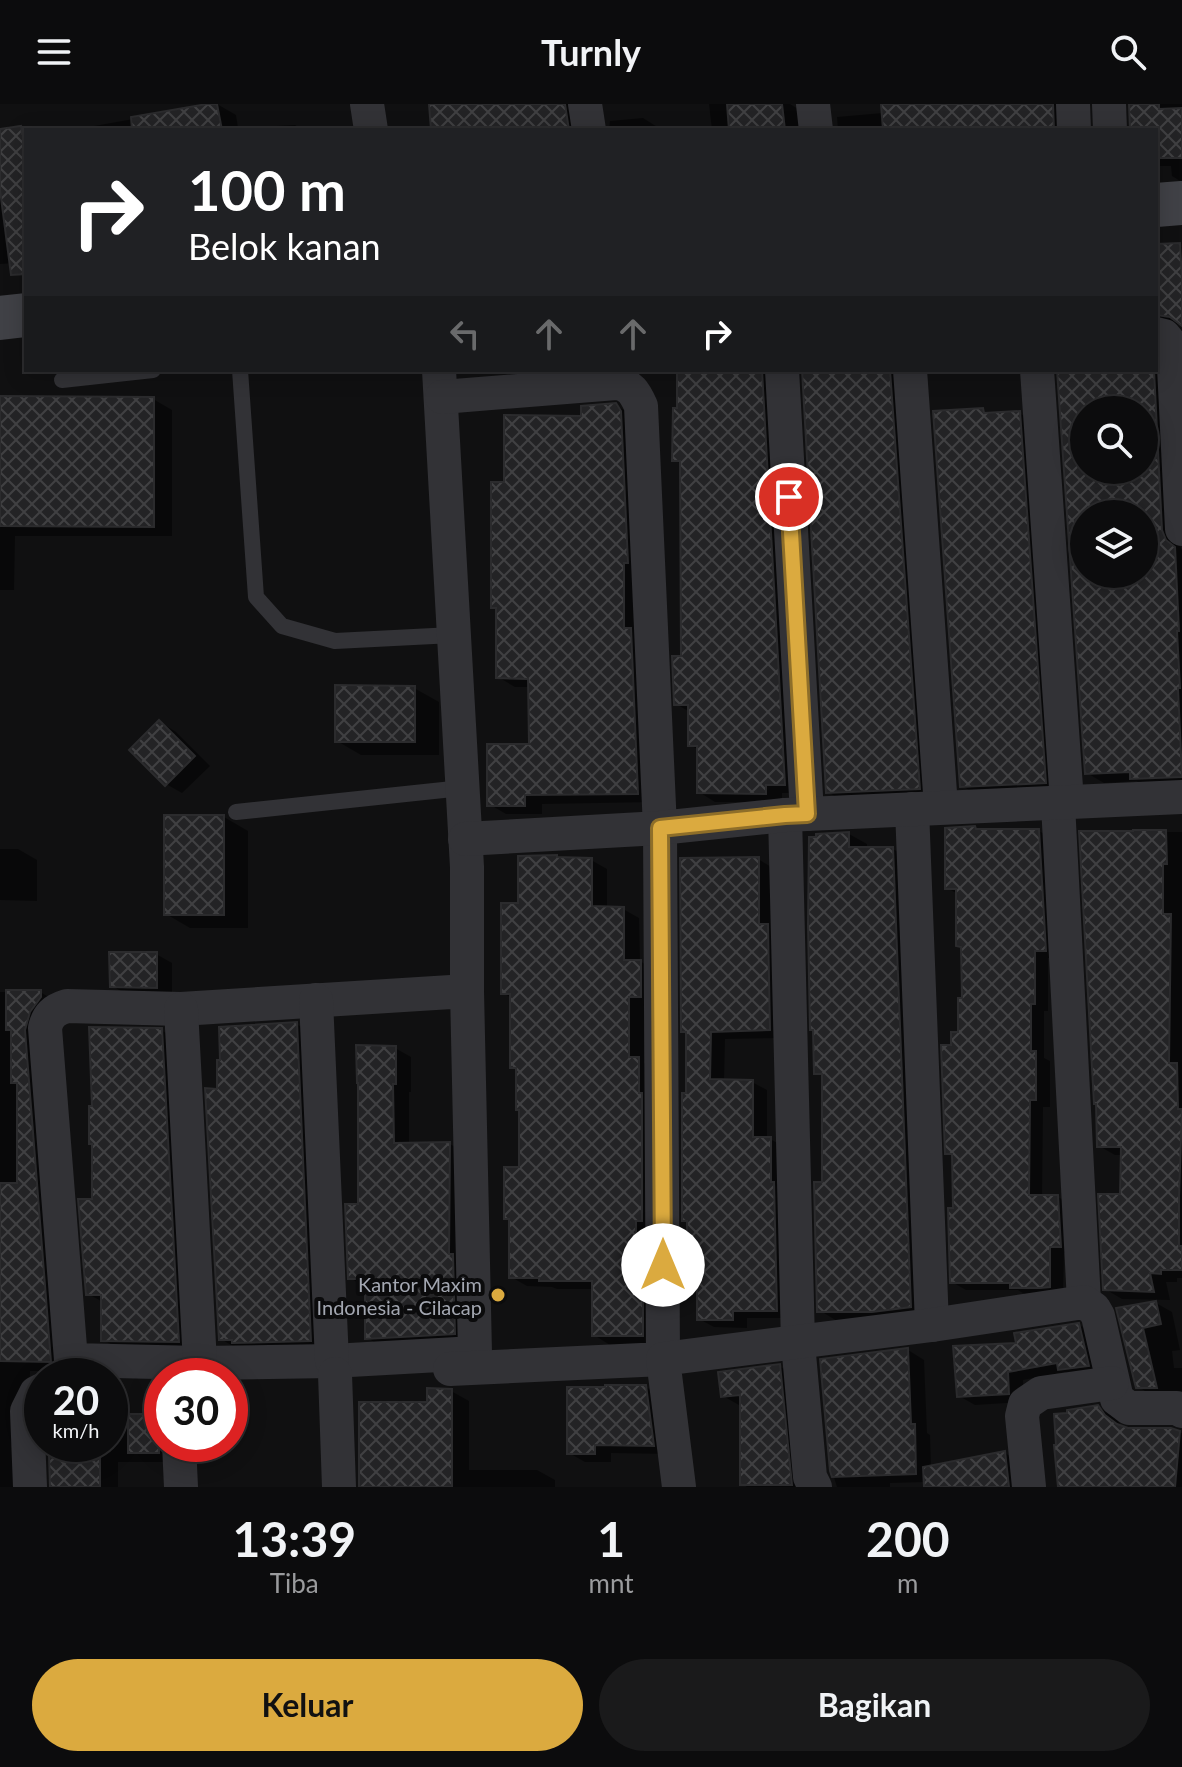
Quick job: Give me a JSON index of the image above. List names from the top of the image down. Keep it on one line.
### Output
{"places":["Kantor Maxim Indonesia - Cilacap"],"page":{"header":"Turnly","turn":["100 m","Belok kanan"],"speed":"20 km/h","limit":"30","eta":["13:39","Tiba","1","mnt","200","m"],"buttons":["Keluar","Bagikan"]}}
